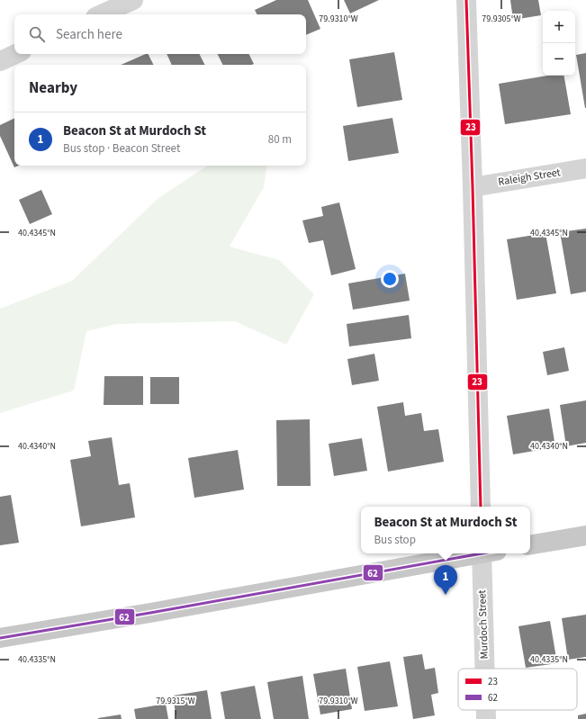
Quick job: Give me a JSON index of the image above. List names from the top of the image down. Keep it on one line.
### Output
{"streets":{"street":["Raleigh Street","Murdoch Street"]},"lines":["transit line 23","transit line 62"],"legend":["23","62"],"page":{"map_buttons":["+","−"],"search":"Search here","heading":"Nearby","list":[{"mark":"1","name":"Beacon St at Murdoch St","note":"Bus stop · Beacon Street","value":"80 m"}],"popup":["Beacon St at Murdoch St","Bus stop"],"pins":"1"},"coordinates":["79.9310°W","79.9305°W","40.4345°N","40.4340°N","40.4335°N","79.9315°W"]}
